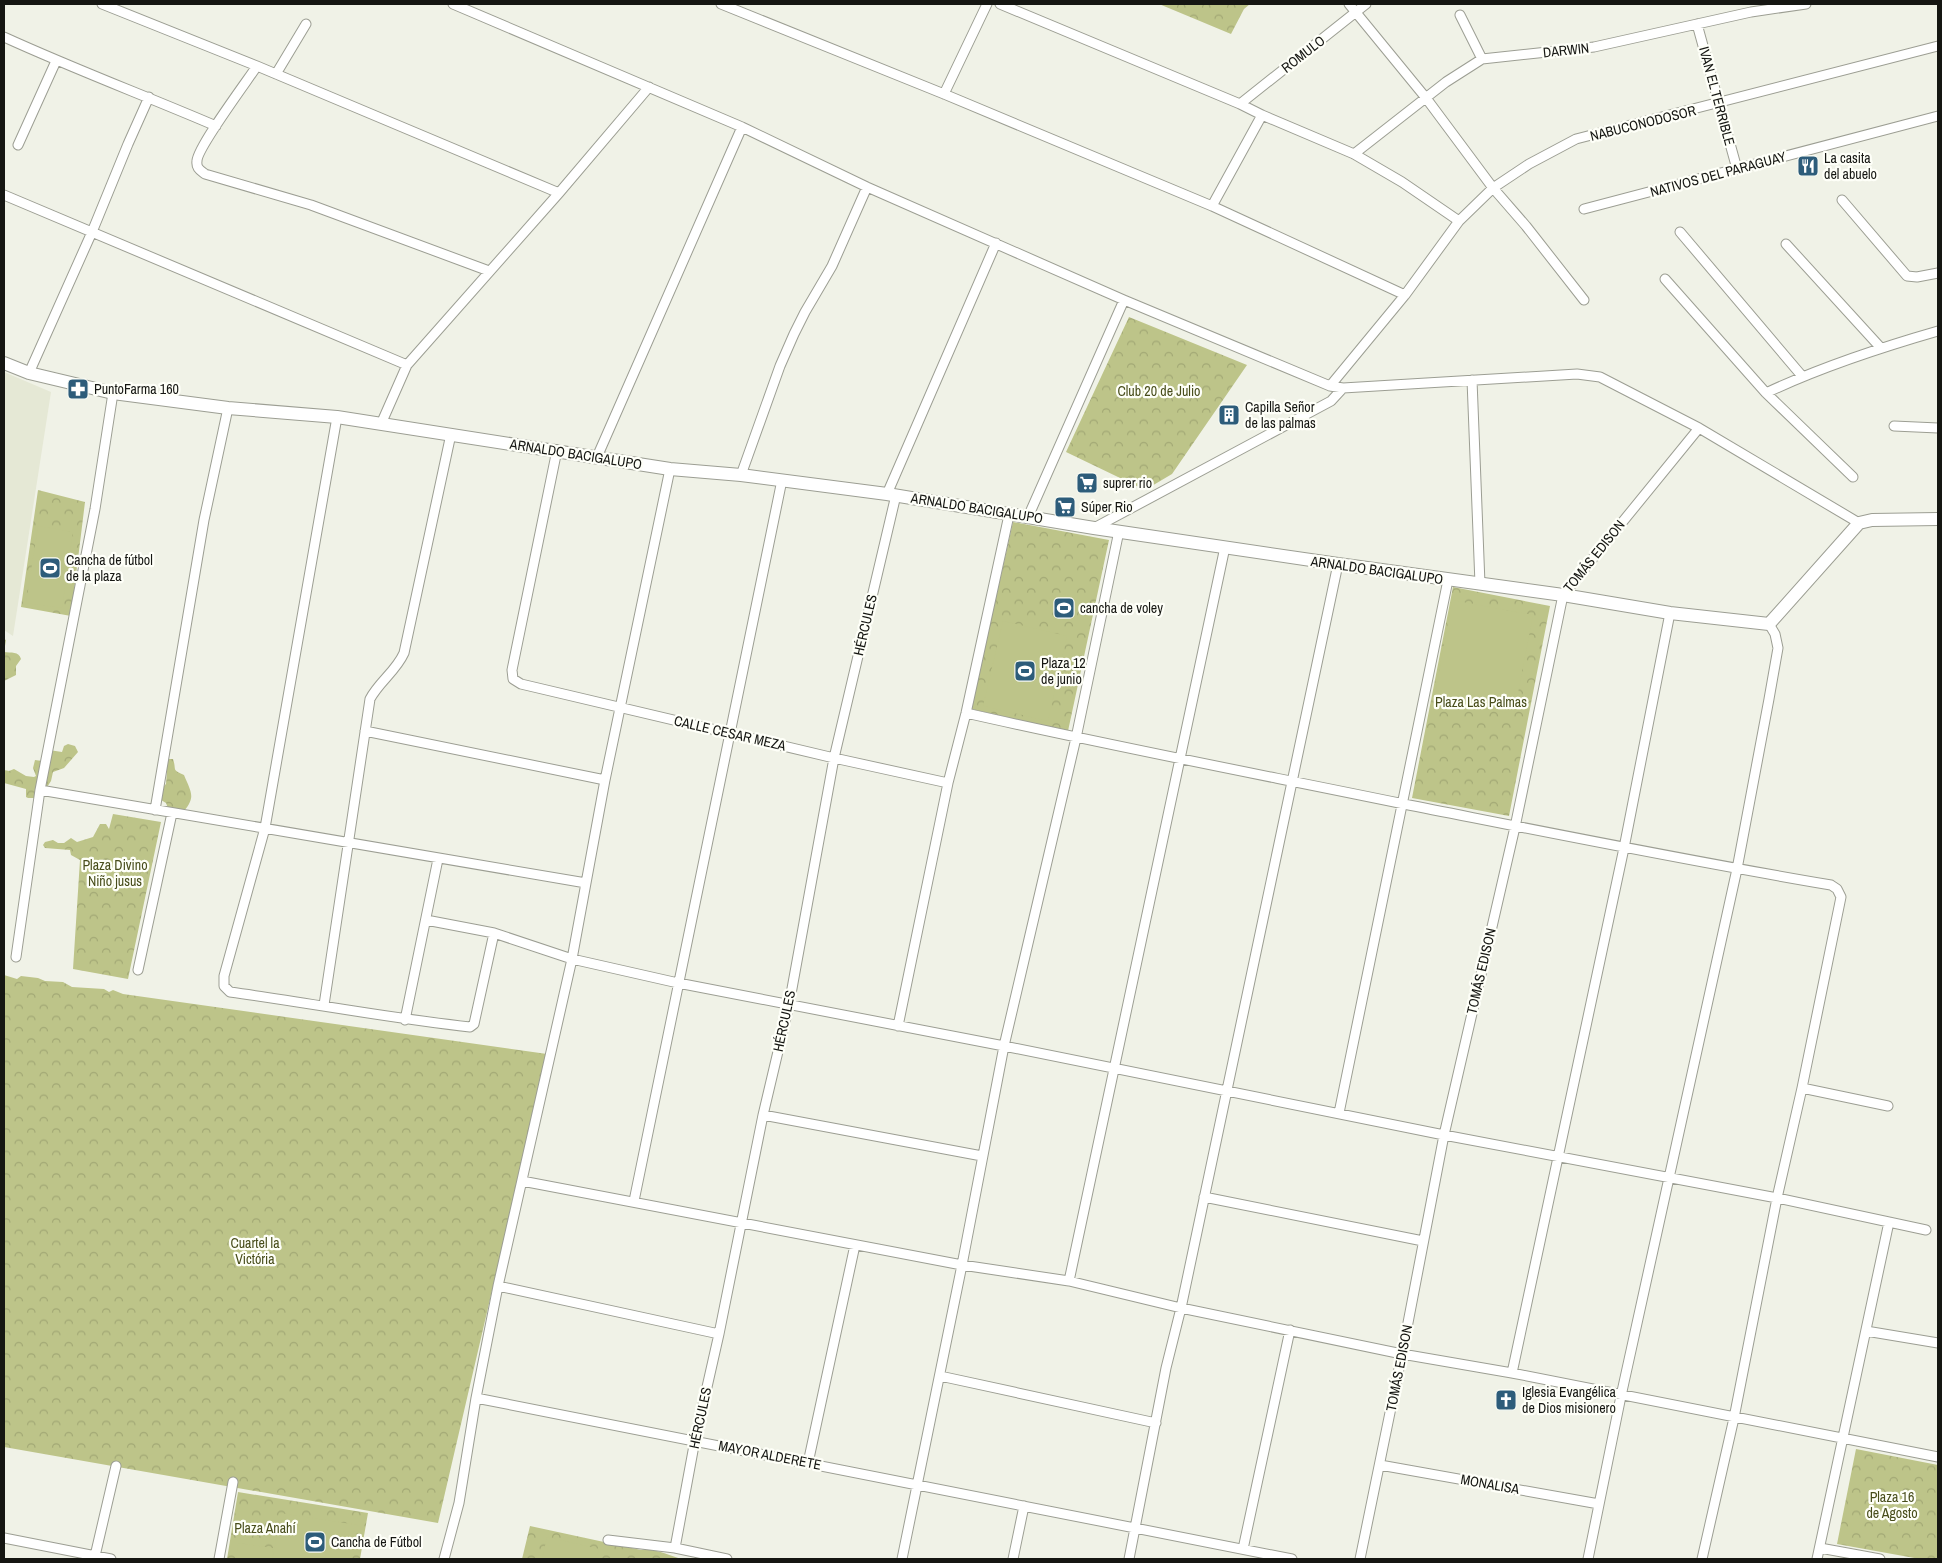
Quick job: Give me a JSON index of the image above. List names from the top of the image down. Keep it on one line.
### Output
{"streets":{"street":["DARWIN","ROMULO","IVAN EL TERRIBLE","NABUCONODOSOR","NATIVOS DEL PARAGUAY","ARNALDO BACIGALUPO","TOMÁS EDISON","HÉRCULES","CALLE CESAR MEZA","MAYOR ALDERETE","MONALISA"]},"crossings":[["DARWIN","IVAN EL TERRIBLE"],["IVAN EL TERRIBLE","NABUCONODOSOR"],["IVAN EL TERRIBLE","NATIVOS DEL PARAGUAY"],["ARNALDO BACIGALUPO","TOMÁS EDISON"],["ARNALDO BACIGALUPO","HÉRCULES"],["ARNALDO BACIGALUPO","CALLE CESAR MEZA"],["TOMÁS EDISON","MONALISA"],["HÉRCULES","CALLE CESAR MEZA"],["HÉRCULES","MAYOR ALDERETE"]],"parks":["Club 20 de Julio","Plaza Las Palmas","Plaza Divino Niño jusus","Cuartel la Victória","Plaza 16 de Agosto","Plaza Anahí"],"places":{"restaurant":["La casita del abuelo"],"pharmacy":["PuntoFarma 160"],"building":["Capilla Señor de las palmas"],"supermarket":["suprer rio","Súper Rio"],"sports":["Cancha de fútbol de la plaza","cancha de voley","Plaza 12 de junio","Cancha de Fútbol"],"church":["Iglesia Evangélica de Dios misionero"]}}
